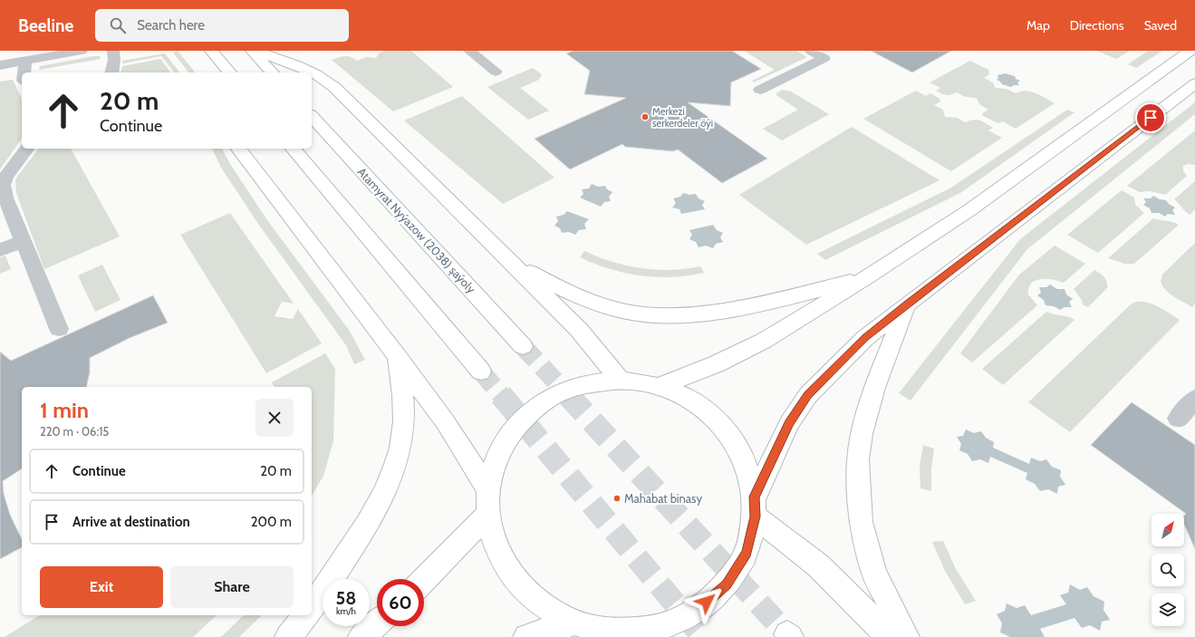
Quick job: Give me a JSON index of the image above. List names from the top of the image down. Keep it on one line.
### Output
{"streets":{"main road":["Atamyrat Nyýazow (2038) şaýoly"]},"places":["Merkezi serkerdeler öýi","Mahabat binasy"],"north":"top right","page":{"header":"Beeline","search":"Search here","nav":["Map","Directions","Saved"],"turn":["20 m","Continue"],"heading":["1 min","220 m · 06:15"],"list":[{"name":"Continue","value":"20 m"},{"name":"Arrive at destination","value":"200 m"}],"buttons":["Exit","Share"],"speed":"58 km/h","limit":"60"}}
